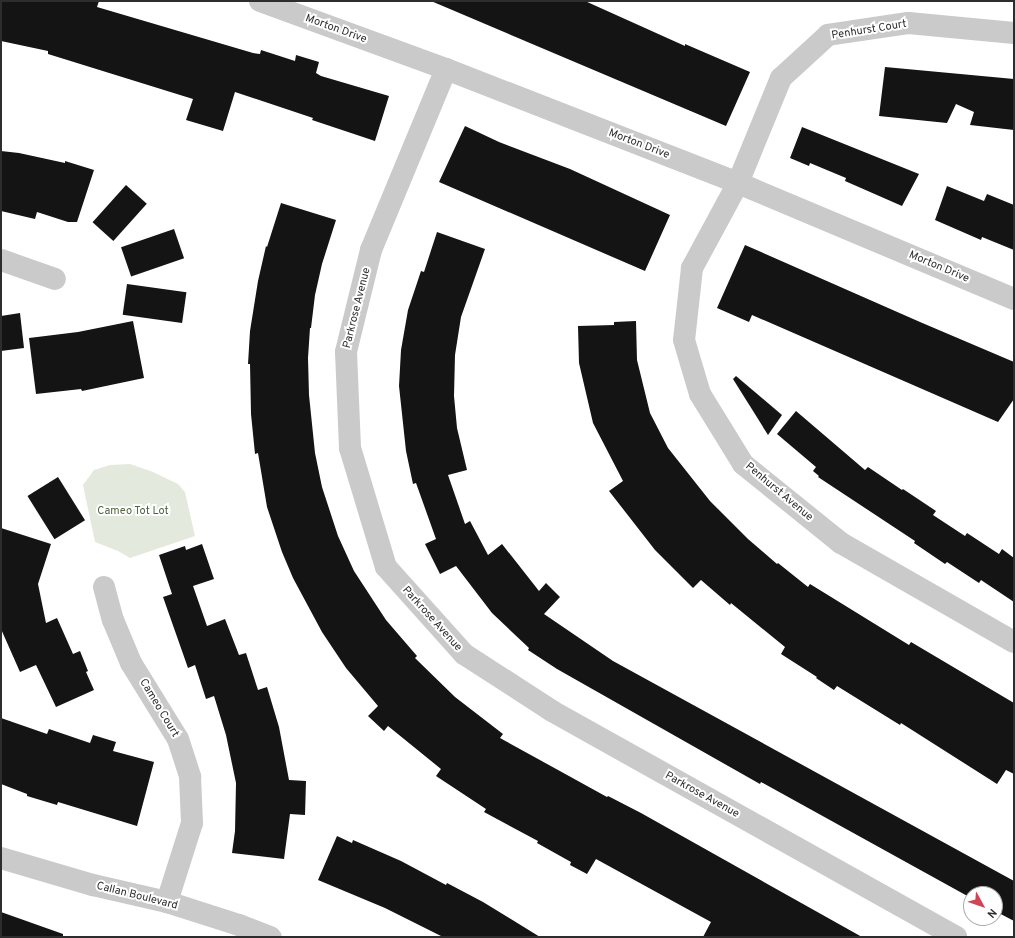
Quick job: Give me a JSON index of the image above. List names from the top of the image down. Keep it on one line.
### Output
{"streets":{"street":["Morton Drive","Penhurst Court","Parkrose Avenue","Penhurst Avenue","Cameo Court","Callan Boulevard"]},"crossings":[["Morton Drive","Penhurst Court"],["Morton Drive","Parkrose Avenue"],["Morton Drive","Penhurst Avenue"],["Penhurst Court","Penhurst Avenue"],["Cameo Court","Callan Boulevard"]],"parks":["Cameo Tot Lot"],"north":"bottom right"}
